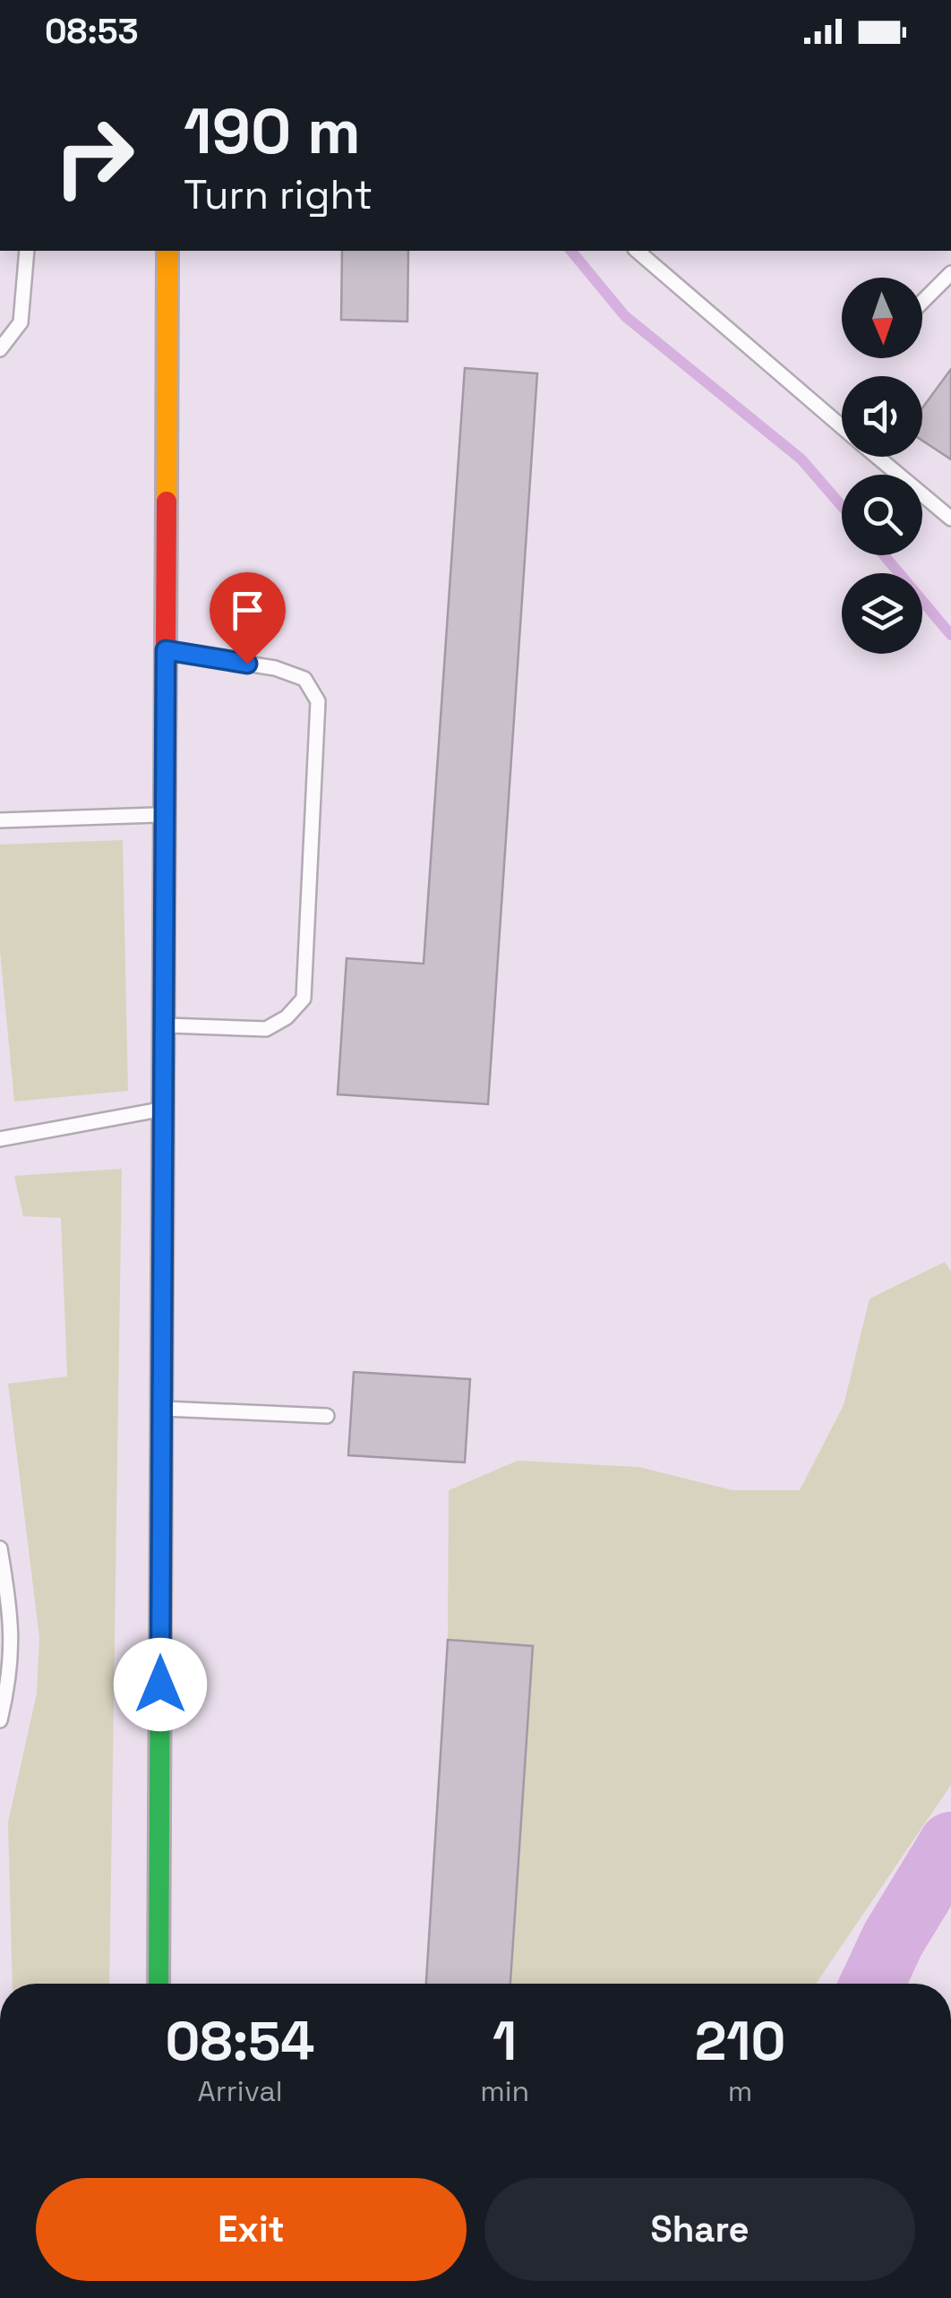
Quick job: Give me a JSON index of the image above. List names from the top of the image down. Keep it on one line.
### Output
{"north":"bottom","page":{"status":"08:53","turn":["190 m","Turn right"],"eta":["08:54","Arrival","1","min","210","m"],"buttons":["Exit","Share"]}}
